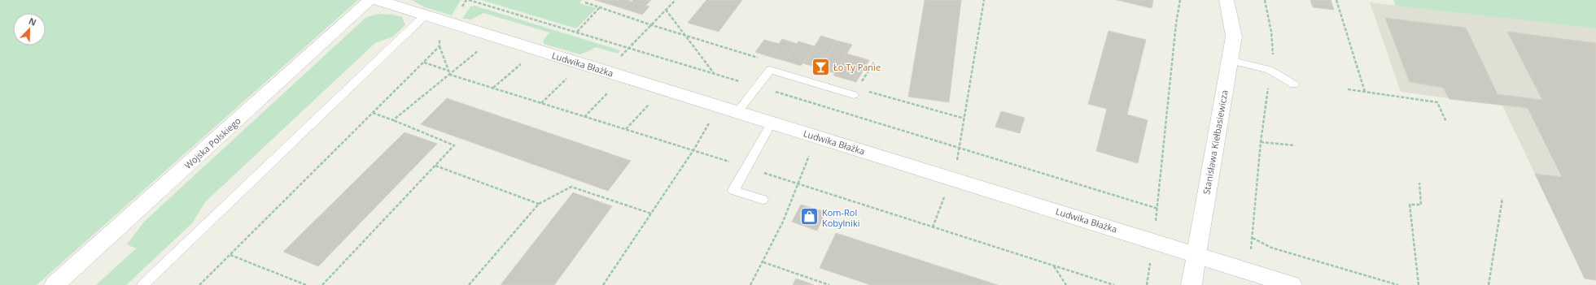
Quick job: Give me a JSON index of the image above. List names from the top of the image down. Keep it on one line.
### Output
{"streets":{"street":["Ludwika Błażka","Stanisława Kiełbasiewicza","Wojska Polskiego"]},"crossings":[["Ludwika Błażka","Stanisława Kiełbasiewicza"]],"places":{"bar":["Ło Ty Panie"],"shop":["Kom-Rol Kobylniki"]},"north":"top right"}
